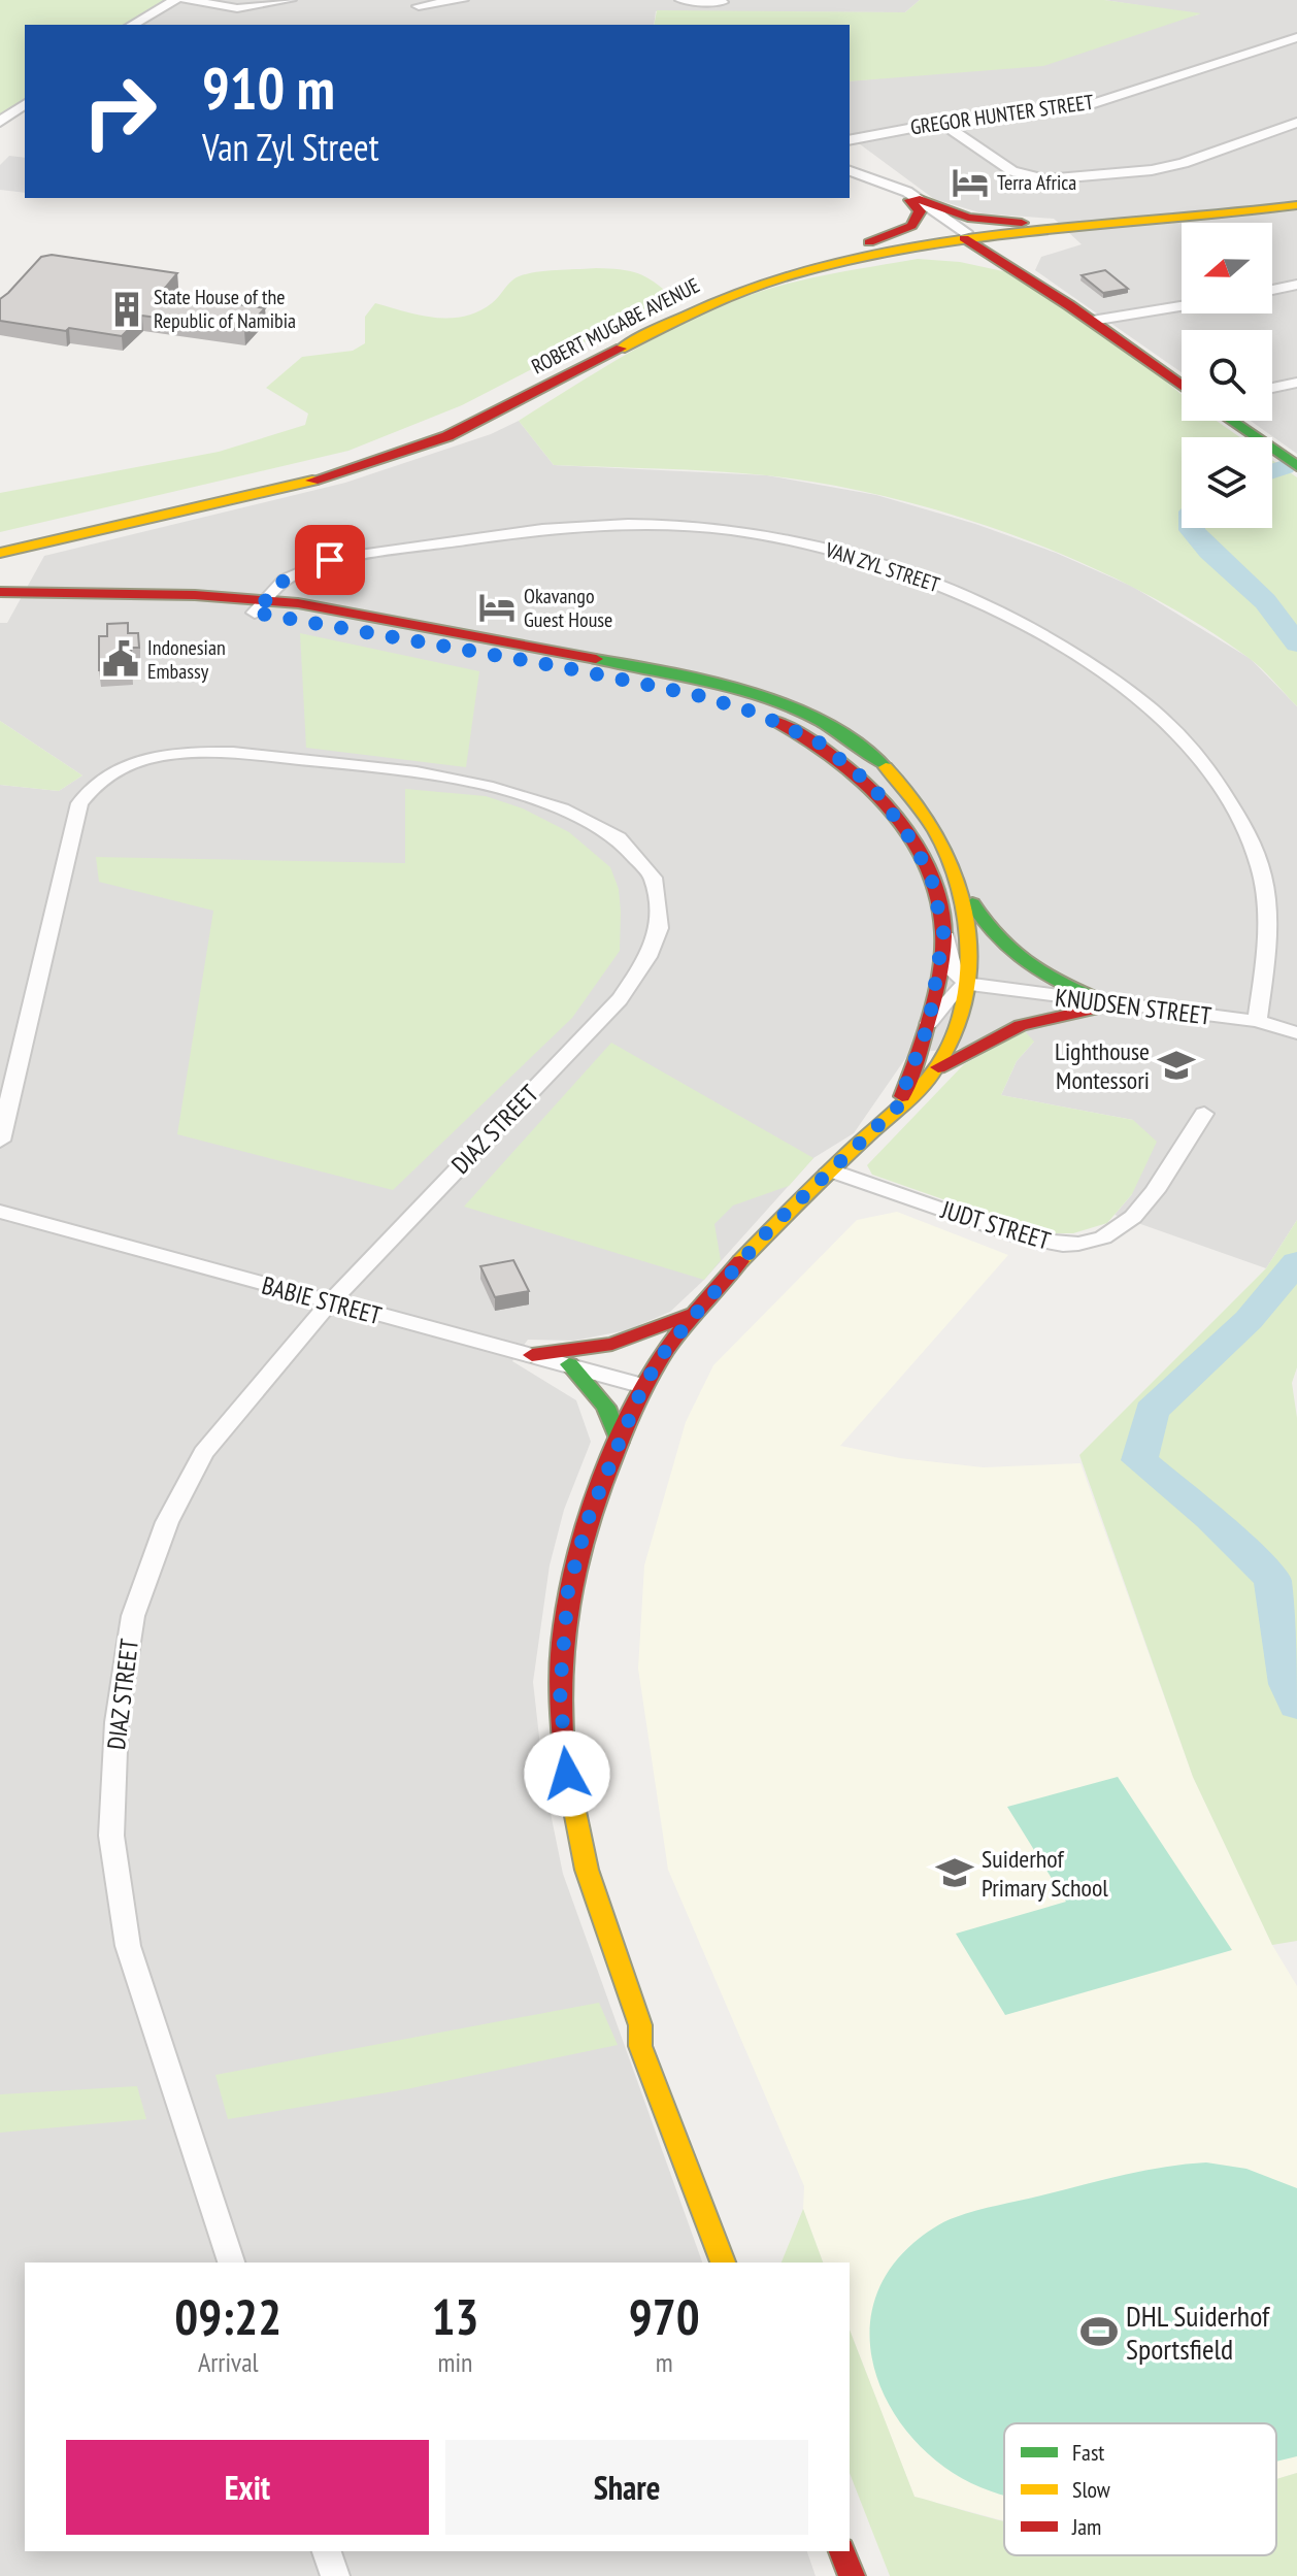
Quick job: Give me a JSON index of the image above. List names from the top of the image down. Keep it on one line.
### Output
{"streets":{"street":["GREGOR HUNTER STREET","ROBERT MUGABE AVENUE","VAN ZYL STREET","KNUDSEN STREET","DIAZ STREET","JUDT STREET","BABIE STREET"]},"crossings":[["VAN ZYL STREET","KNUDSEN STREET"],["DIAZ STREET","BABIE STREET"]],"places":{"hotel":["Terra Africa","Okavango Guest House"],"building":["State House of the Republic of Namibia"],"public building":["Indonesian Embassy"],"school or university":["Lighthouse Montessori","Suiderhof Primary School"],"sports":["DHL Suiderhof Sportsfield"]},"legend":["Fast","Slow","Jam"],"north":"left","page":{"turn":["910 m","Van Zyl Street"],"eta":["09:22","Arrival","13","min","970","m"],"buttons":["Exit","Share"]}}
